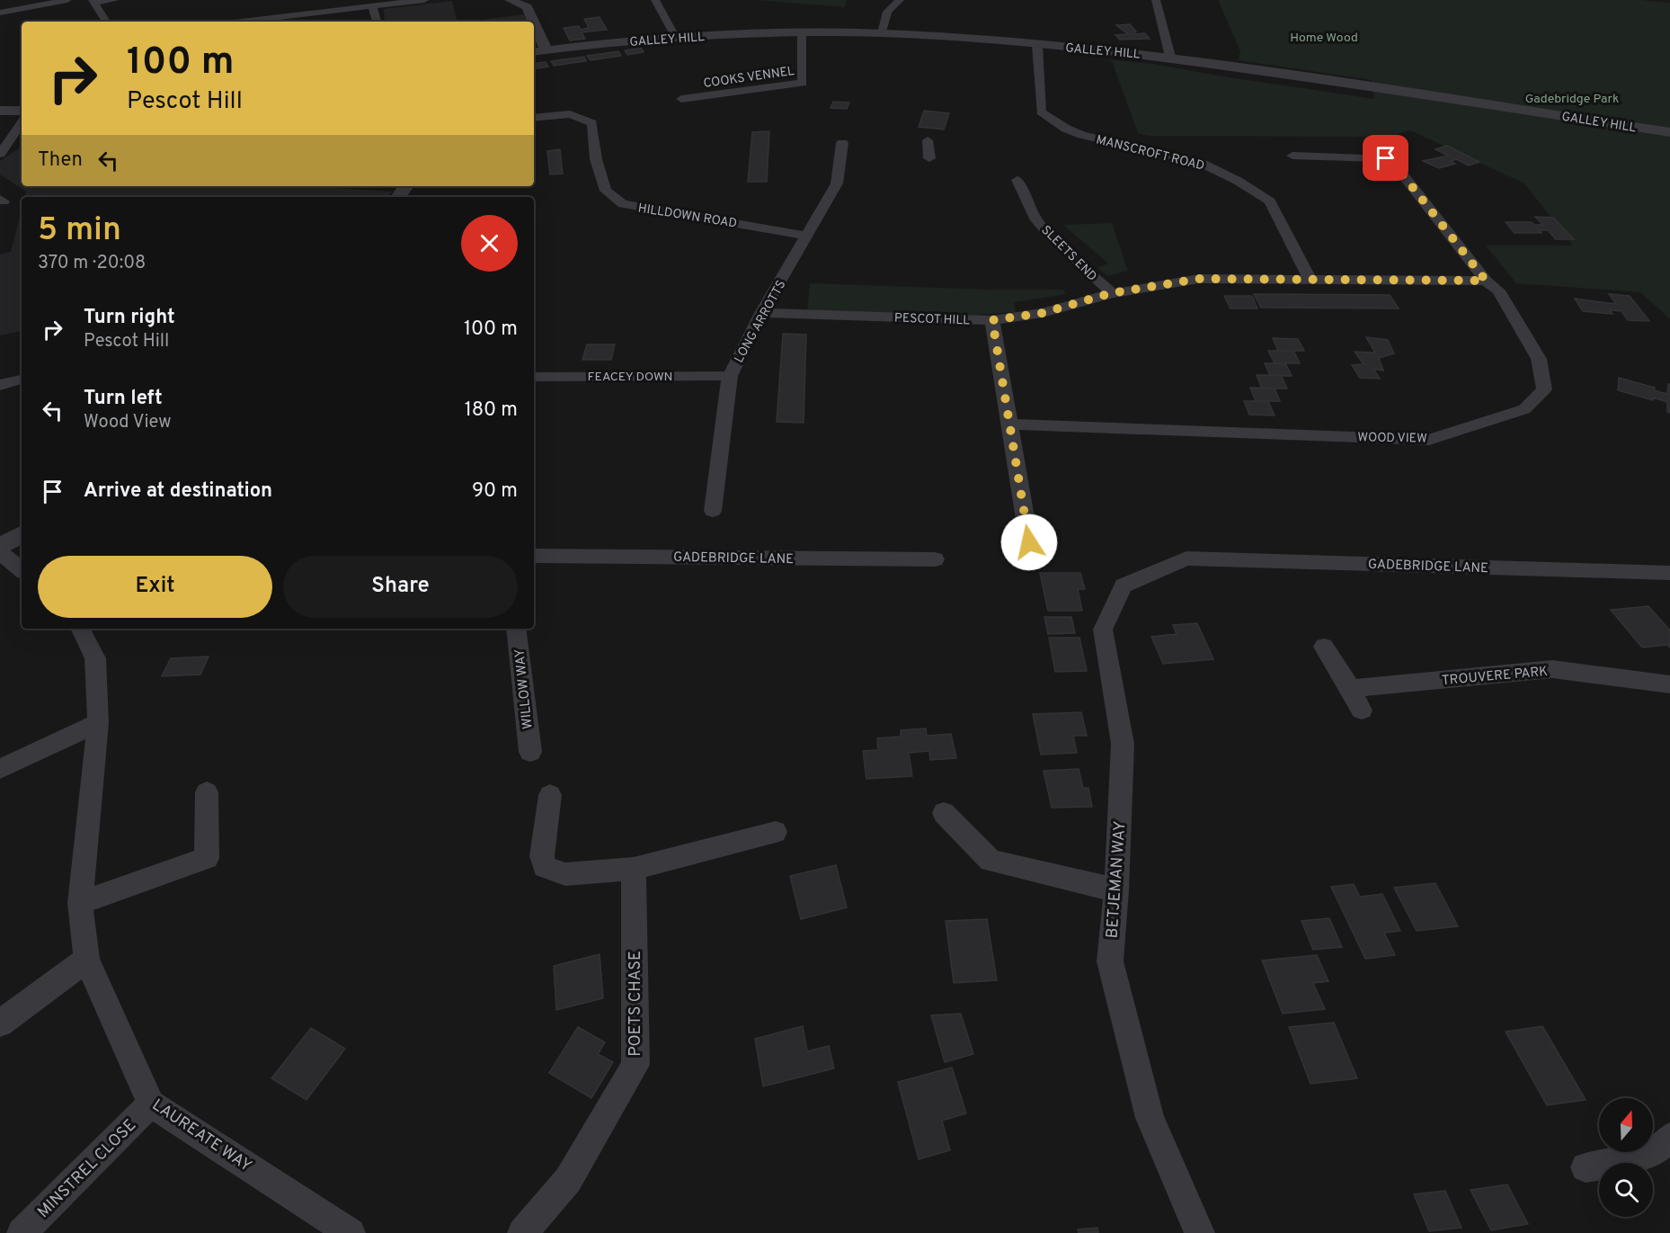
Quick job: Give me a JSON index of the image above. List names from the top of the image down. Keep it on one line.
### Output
{"streets":{"street":["GALLEY HILL","COOKS VENNEL","MANSCROFT ROAD","HILLDOWN ROAD","SLEETS END","PESCOT HILL","LONG ARROTTS","FEACEY DOWN","WOOD VIEW","GADEBRIDGE LANE","TROUVERE PARK","WILLOW WAY","BETJEMAN WAY","POETS CHASE","LAUREATE WAY","MINSTREL CLOSE"]},"crossings":[["GALLEY HILL","COOKS VENNEL"],["GALLEY HILL","MANSCROFT ROAD"],["MANSCROFT ROAD","PESCOT HILL"],["HILLDOWN ROAD","LONG ARROTTS"],["SLEETS END","PESCOT HILL"],["PESCOT HILL","LONG ARROTTS"],["PESCOT HILL","WOOD VIEW"],["LONG ARROTTS","FEACEY DOWN"],["GADEBRIDGE LANE","BETJEMAN WAY"],["LAUREATE WAY","MINSTREL CLOSE"]],"parks":["Home Wood","Gadebridge Park"],"north":"top","page":{"turn":["100 m","Pescot Hill"],"then":"Then","heading":["5 min","370 m · 20:08"],"list":[{"name":"Turn right","note":"Pescot Hill","value":"100 m"},{"name":"Turn left","note":"Wood View","value":"180 m"},{"name":"Arrive at destination","value":"90 m"}],"buttons":["Exit","Share"]}}
